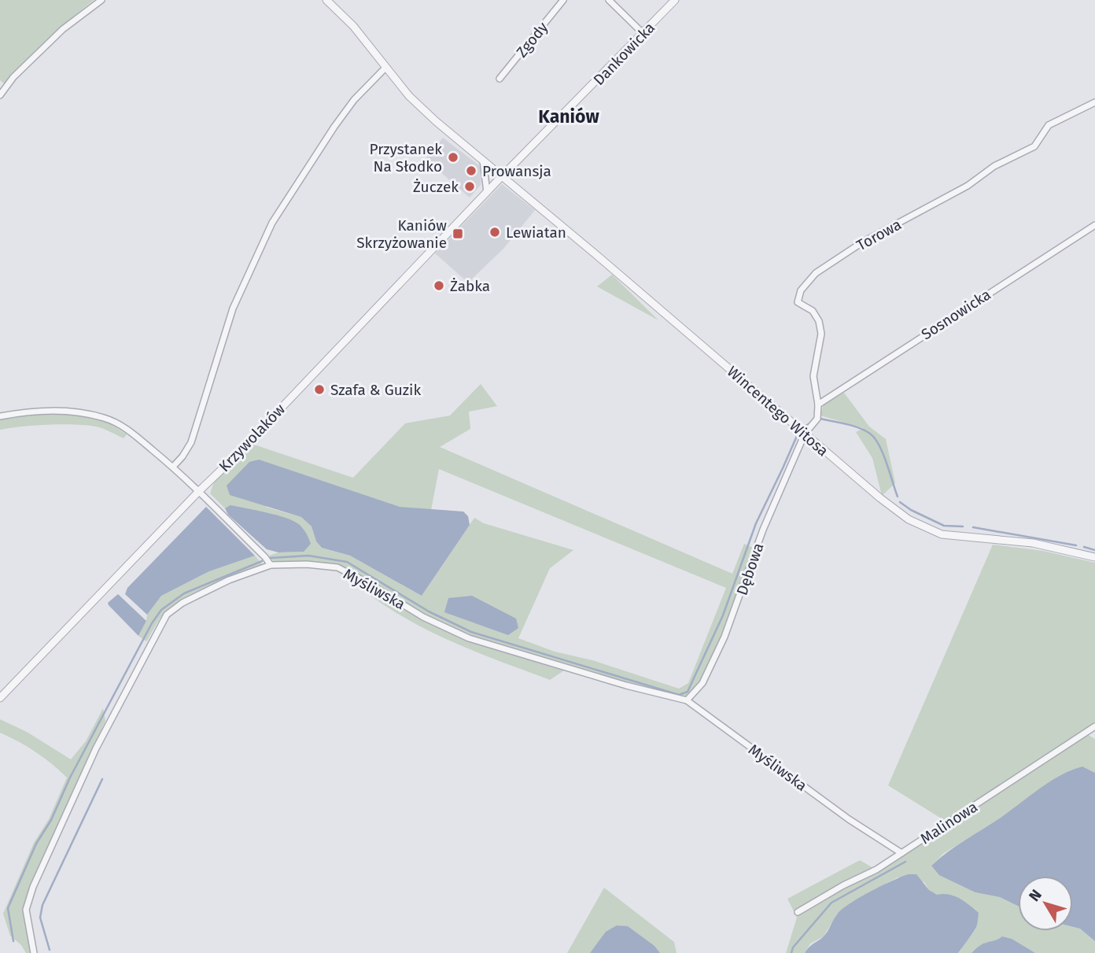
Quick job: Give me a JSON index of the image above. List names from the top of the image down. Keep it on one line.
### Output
{"streets":{"street":["Zgody","Dankowicka","Torowa","Sosnowicka","Wincentego Witosa","Krzywolaków","Dębowa","Myśliwska","Malinowa"]},"crossings":[["Dankowicka","Wincentego Witosa"],["Dankowicka","Krzywolaków"],["Torowa","Sosnowicka"],["Torowa","Wincentego Witosa"],["Torowa","Dębowa"],["Wincentego Witosa","Krzywolaków"],["Wincentego Witosa","Dębowa"],["Dębowa","Myśliwska"],["Myśliwska","Malinowa"]],"districts":["Kaniów"],"places":{"other":["Przystanek Na Słodko","Prowansja","Żuczek","Lewiatan","Żabka","Szafa & Guzik"],"transit":["Kaniów Skrzyżowanie"]},"north":"top left"}
